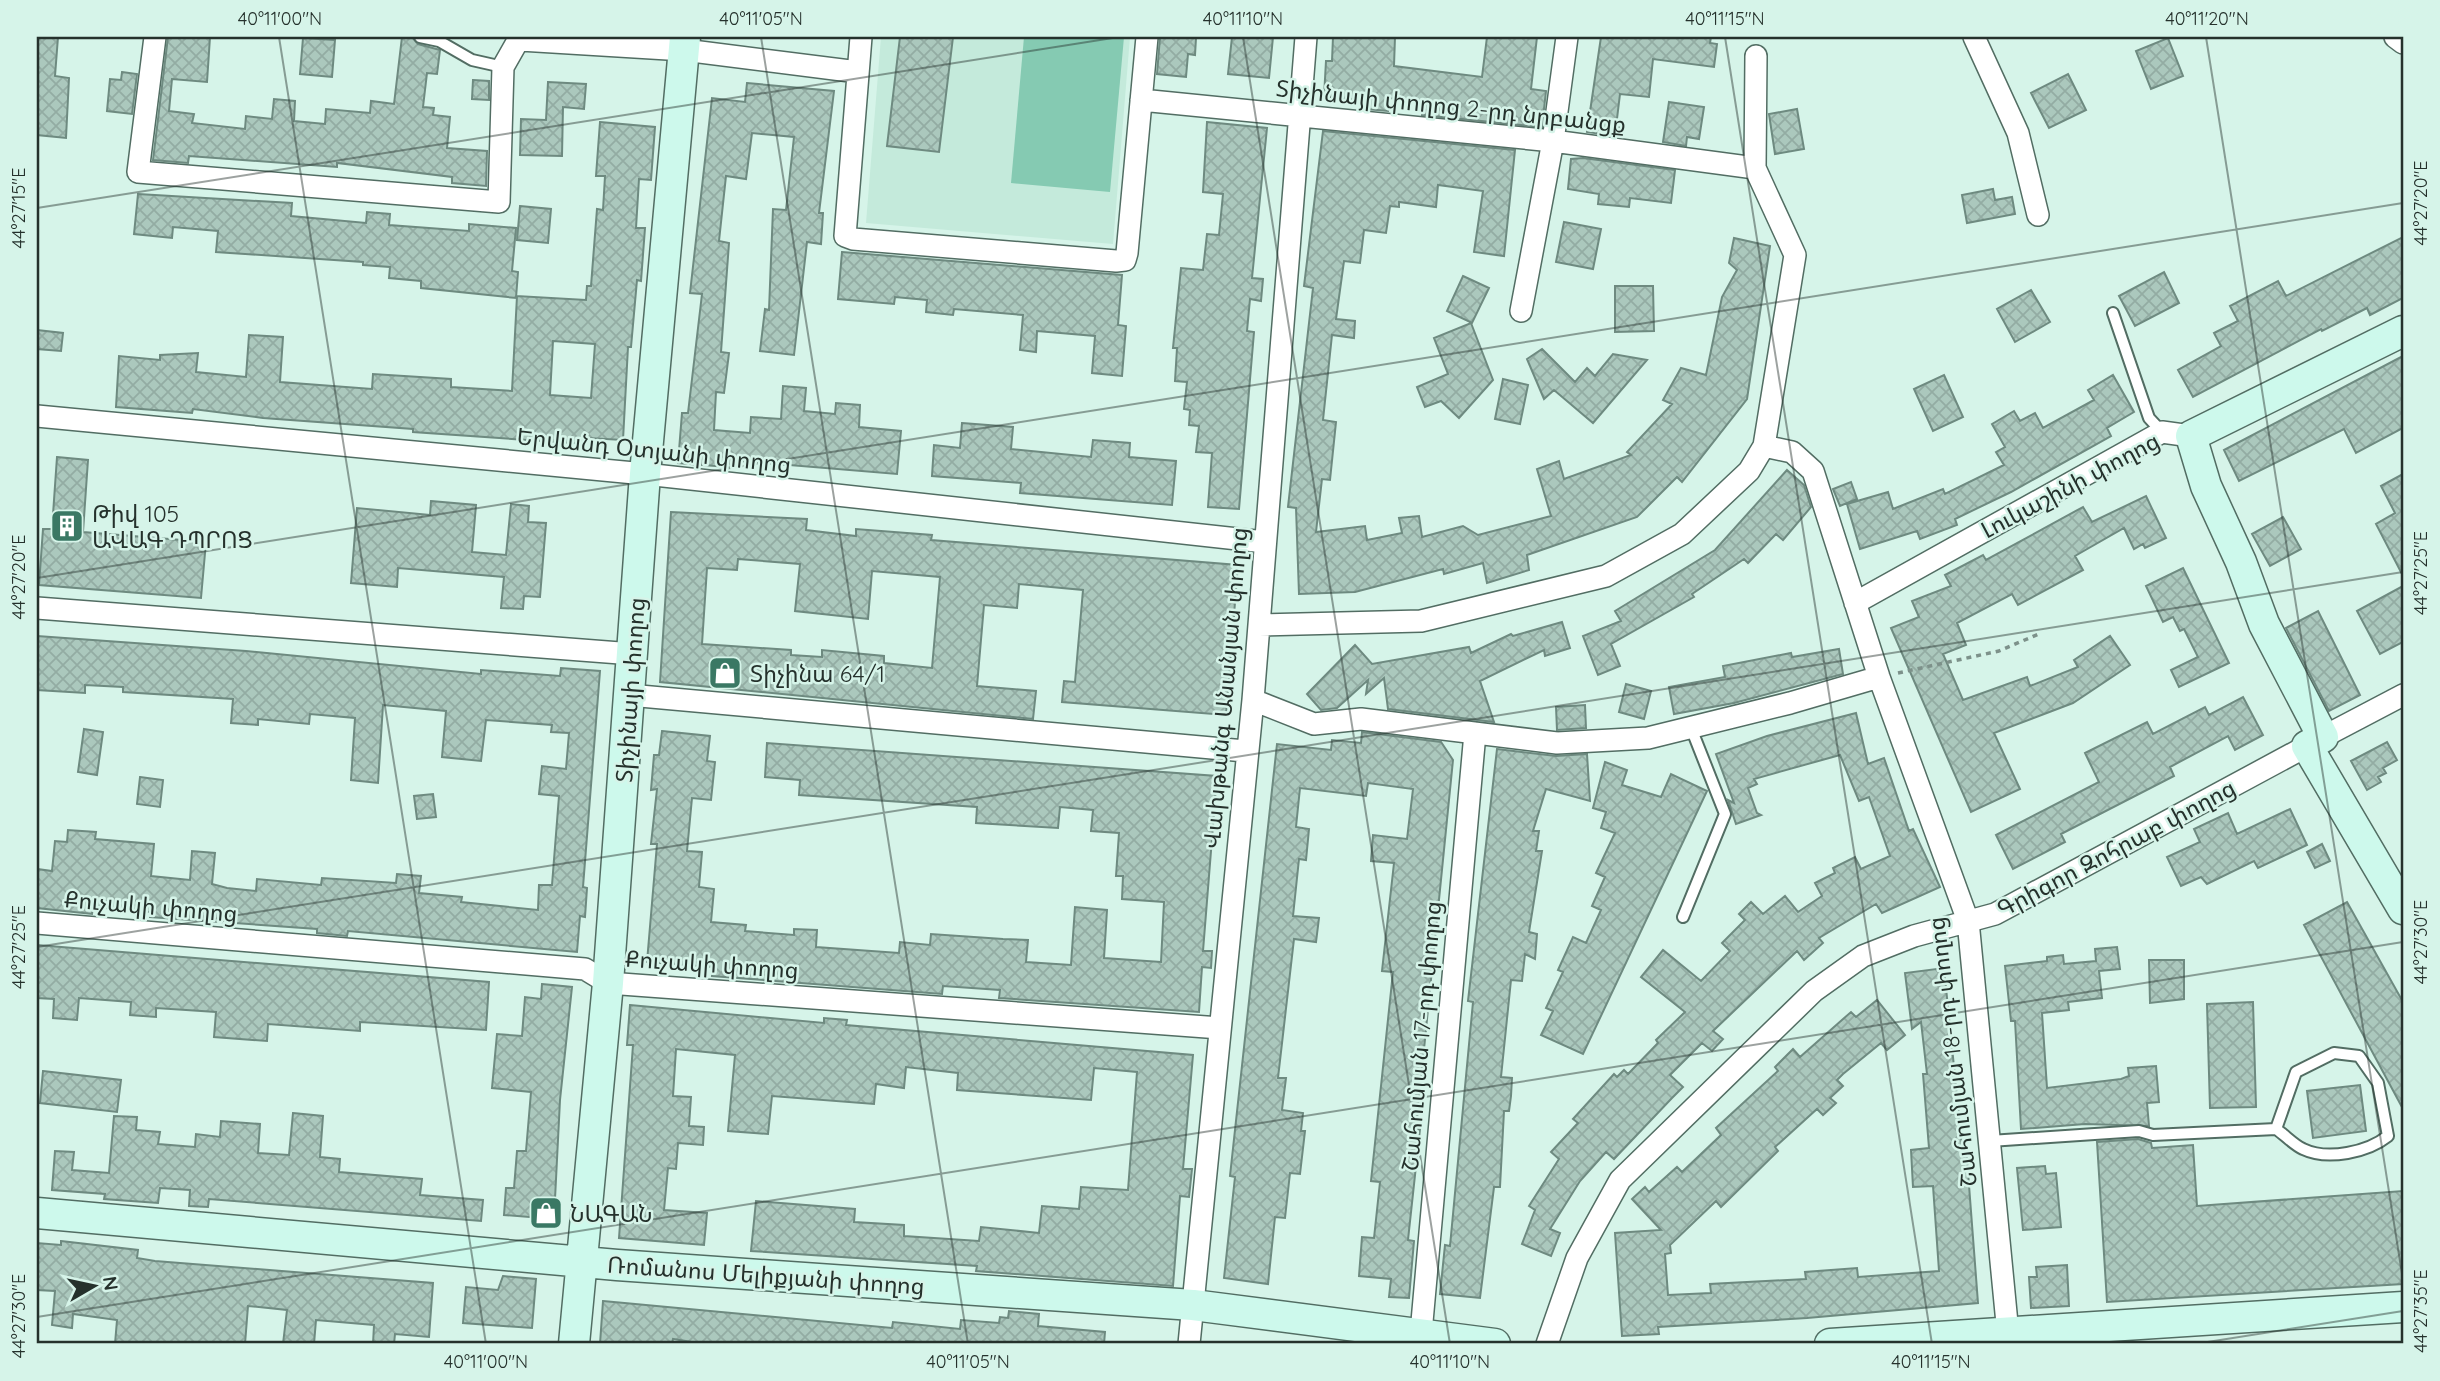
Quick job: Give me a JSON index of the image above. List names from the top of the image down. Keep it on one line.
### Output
{"streets":{"street":["Տիչինայի փողոց 2-րդ նրբանցք","Երվանդ Օտյանի փողոց","Լուկաշինի փողոց","Վախթանգ Անանյան փողոց","Տիչինայի փողոց","Գրիգոր Զոհրաբ փողոց","Քուչակի փողոց","Շահումյան 17-րդ փողոց","Շահումյան 18-րդ փողոց","Ռոմանոս Մելիքյանի փողոց"]},"crossings":[["Տիչինայի փողոց 2-րդ նրբանցք","Վախթանգ Անանյան փողոց"],["Երվանդ Օտյանի փողոց","Վախթանգ Անանյան փողոց"],["Երվանդ Օտյանի փողոց","Տիչինայի փողոց"],["Լուկաշինի փողոց","Շահումյան 18-րդ փողոց"],["Վախթանգ Անանյան փողոց","Քուչակի փողոց"],["Վախթանգ Անանյան փողոց","Ռոմանոս Մելիքյանի փողոց"],["Տիչինայի փողոց","Քուչակի փողոց"],["Տիչինայի փողոց","Ռոմանոս Մելիքյանի փողոց"],["Գրիգոր Զոհրաբ փողոց","Շահումյան 18-րդ փողոց"],["Շահումյան 17-րդ փողոց","Ռոմանոս Մելիքյանի փողոց"]],"places":{"building":["Թիվ 105 ԱՎԱԳ ԴՊՐՈՑ"],"shop":["Տիչինա 64/1","ՆԱԳԱՆ"]},"north":"right","coordinates":["40°11'00\"N","40°11'05\"N","40°11'10\"N","40°11'15\"N","40°11'20\"N","44°27'20\"E","44°27'15\"E","44°27'25\"E","44°27'30\"E","44°27'35\"E"]}
